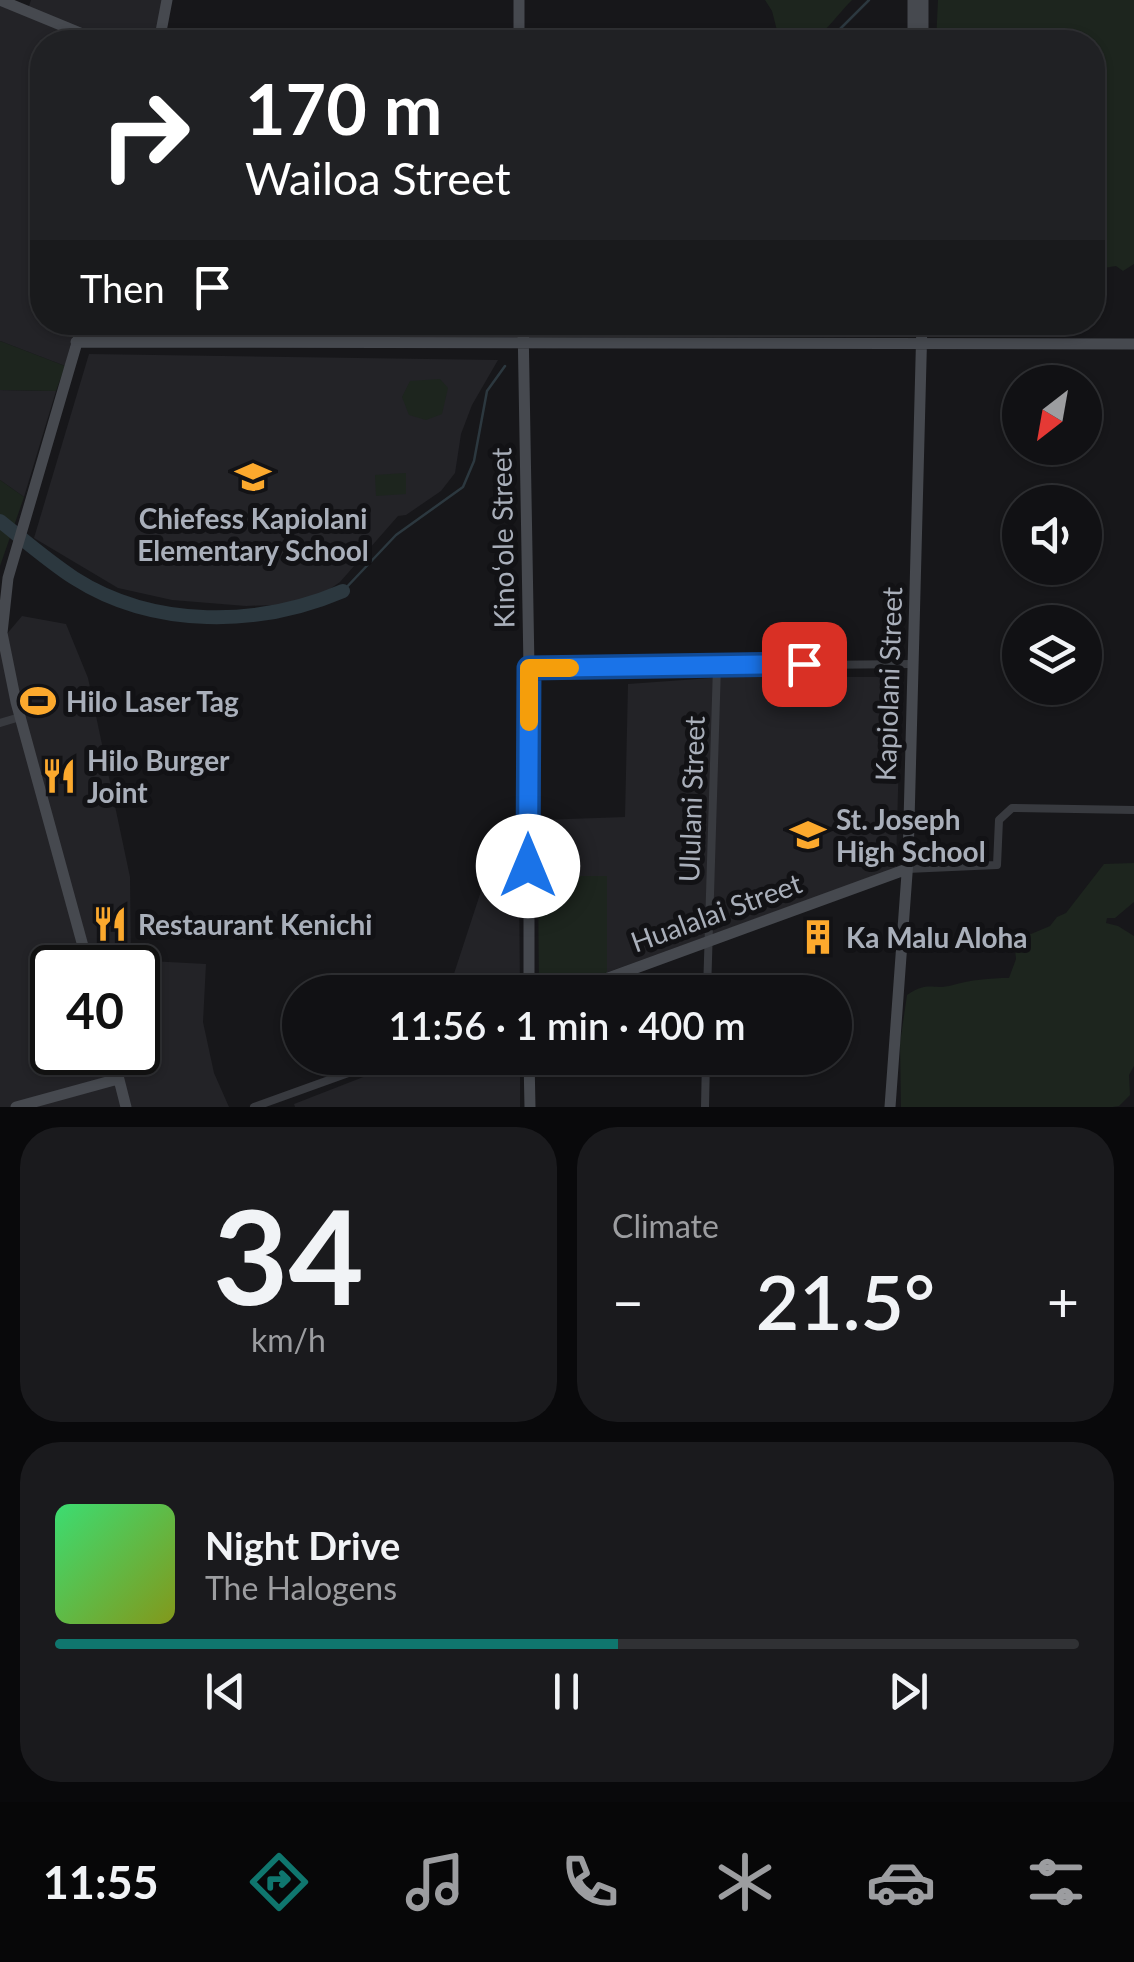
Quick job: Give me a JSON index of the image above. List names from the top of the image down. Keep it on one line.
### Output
{"streets":{"street":["Kinoʻole Street","Kapiolani Street","Ululani Street","Hualalai Street"]},"crossings":[["Kapiolani Street","Hualalai Street"],["Ululani Street","Hualalai Street"]],"places":{"school or university":["Chiefess Kapiolani Elementary School","St. Joseph High School"],"sports":["Hilo Laser Tag"],"restaurant":["Hilo Burger Joint","Restaurant Kenichi"],"building":["Ka Malu Aloha"]},"north":"bottom left","page":{"turn":["170 m","Wailoa Street"],"then":"Then","limit":"40","trip":"11:56 · 1 min · 400 m","tile":[["34","km/h"],"Climate"],"heat":["−","21.5°","+"],"song":["Night Drive","The Halogens"],"tabs":"11:55"}}
